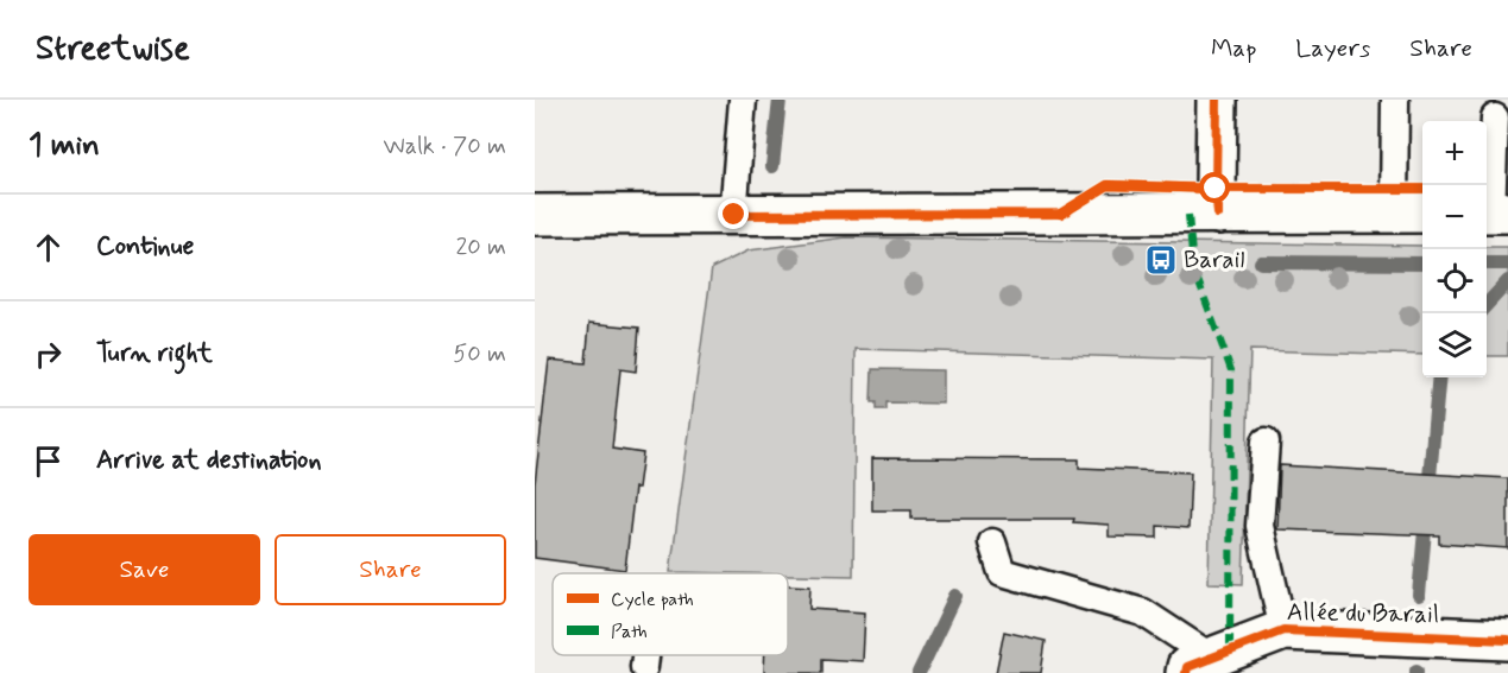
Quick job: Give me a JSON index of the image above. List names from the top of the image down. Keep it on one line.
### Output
{"streets":{"main road":["Allée du Barail"]},"places":{"bus stop":["Barail"]},"legend":["Cycle path","Path"],"page":{"header":"Streetwise","nav":["Map","Layers","Share"],"heading":["1 min","Walk · 70 m"],"map_buttons":["+","−"],"list":[["Continue","20 m"],["Turn right","50 m"],"Arrive at destination"],"buttons":["Save","Share"]}}
